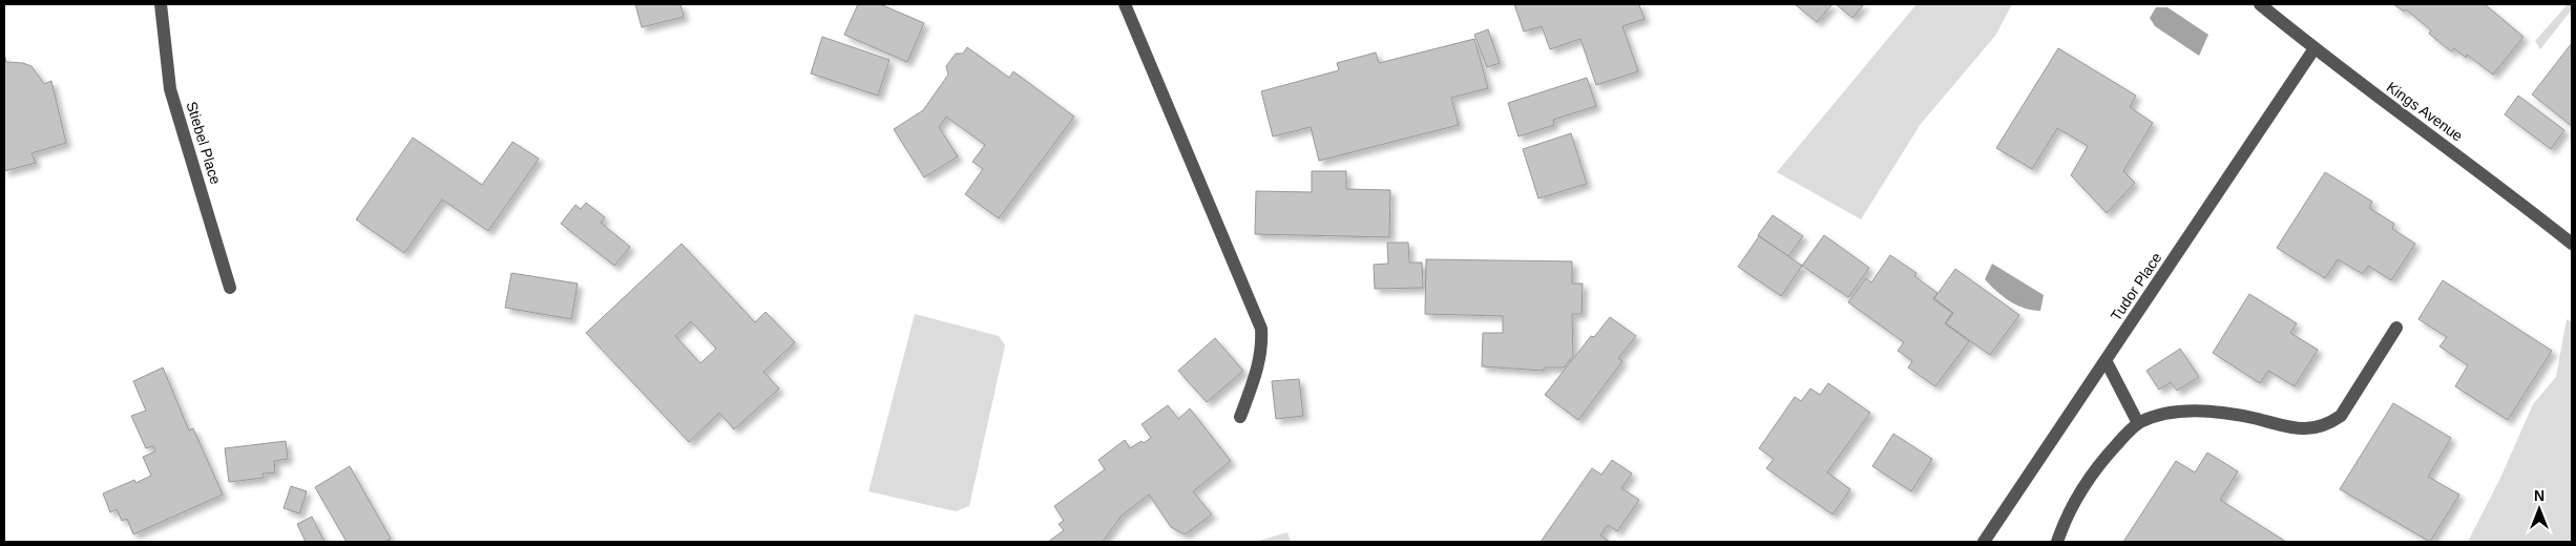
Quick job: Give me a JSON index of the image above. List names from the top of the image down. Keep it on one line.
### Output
{"streets":{"street":["Kings Avenue","Stiebel Place","Tudor Place"]},"crossings":[["Kings Avenue","Tudor Place"]],"north":"top"}
